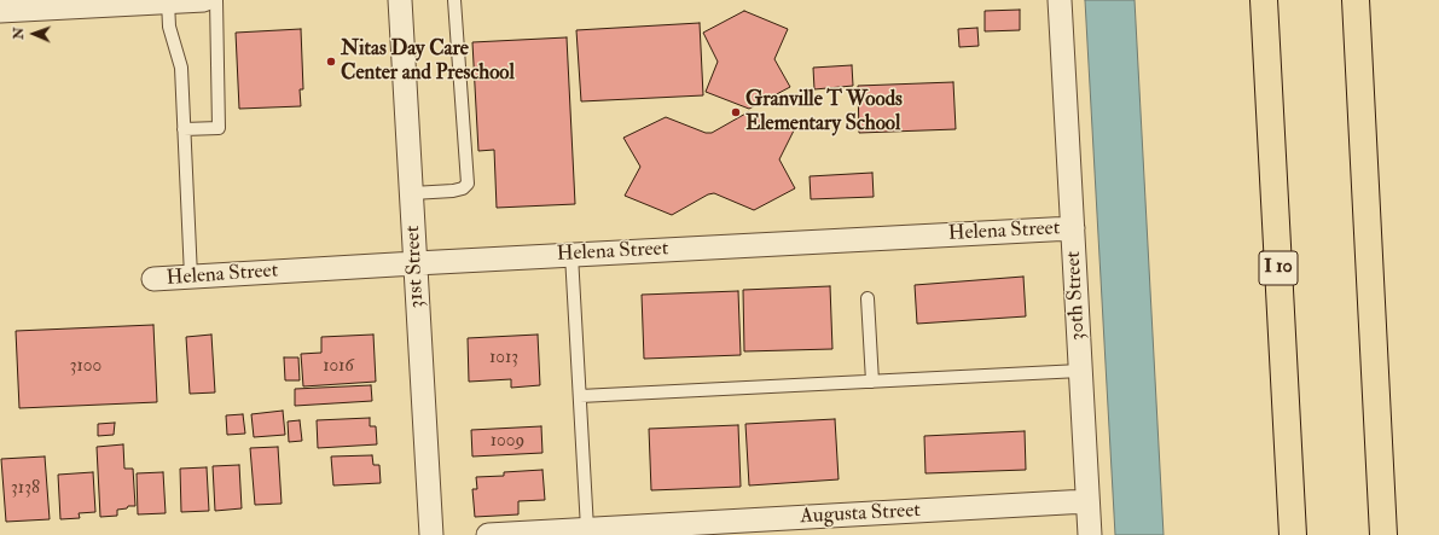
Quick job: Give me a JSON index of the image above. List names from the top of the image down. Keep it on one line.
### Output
{"streets":{"highway":["I 10"],"street":["Helena Street","31st Street","30th Street","Augusta Street"]},"crossings":[["Helena Street","31st Street"],["Helena Street","30th Street"],["30th Street","Augusta Street"]],"places":["Nitas Day Care Center and Preschool","Granville T Woods Elementary School"],"house_numbers":["1013","3100","1016","1009","3138"],"north":"left"}
